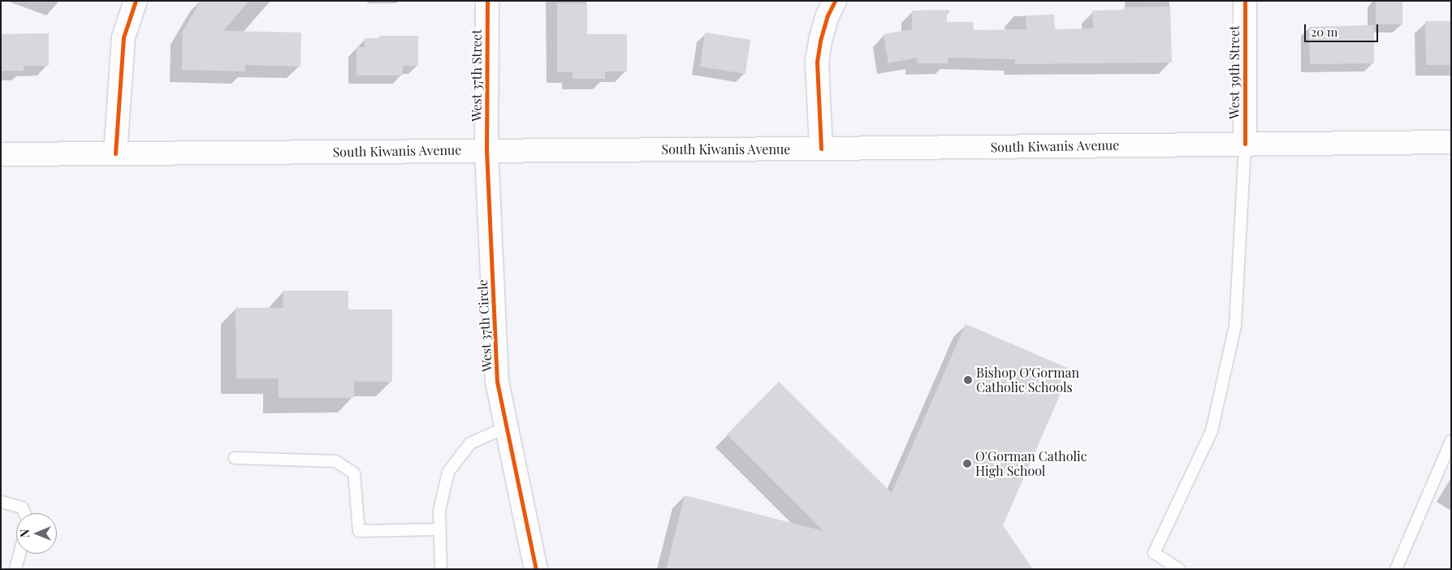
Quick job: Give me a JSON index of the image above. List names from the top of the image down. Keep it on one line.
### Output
{"streets":{"main road":["West 39th Street","West 37th Street","South Kiwanis Avenue","West 37th Circle"]},"crossings":[["West 39th Street","South Kiwanis Avenue"],["West 37th Street","South Kiwanis Avenue"],["West 37th Street","West 37th Circle"],["South Kiwanis Avenue","West 37th Circle"]],"places":["Bishop O'Gorman Catholic Schools","O'Gorman Catholic High School"],"scale_bar":"20 m","north":"left"}
